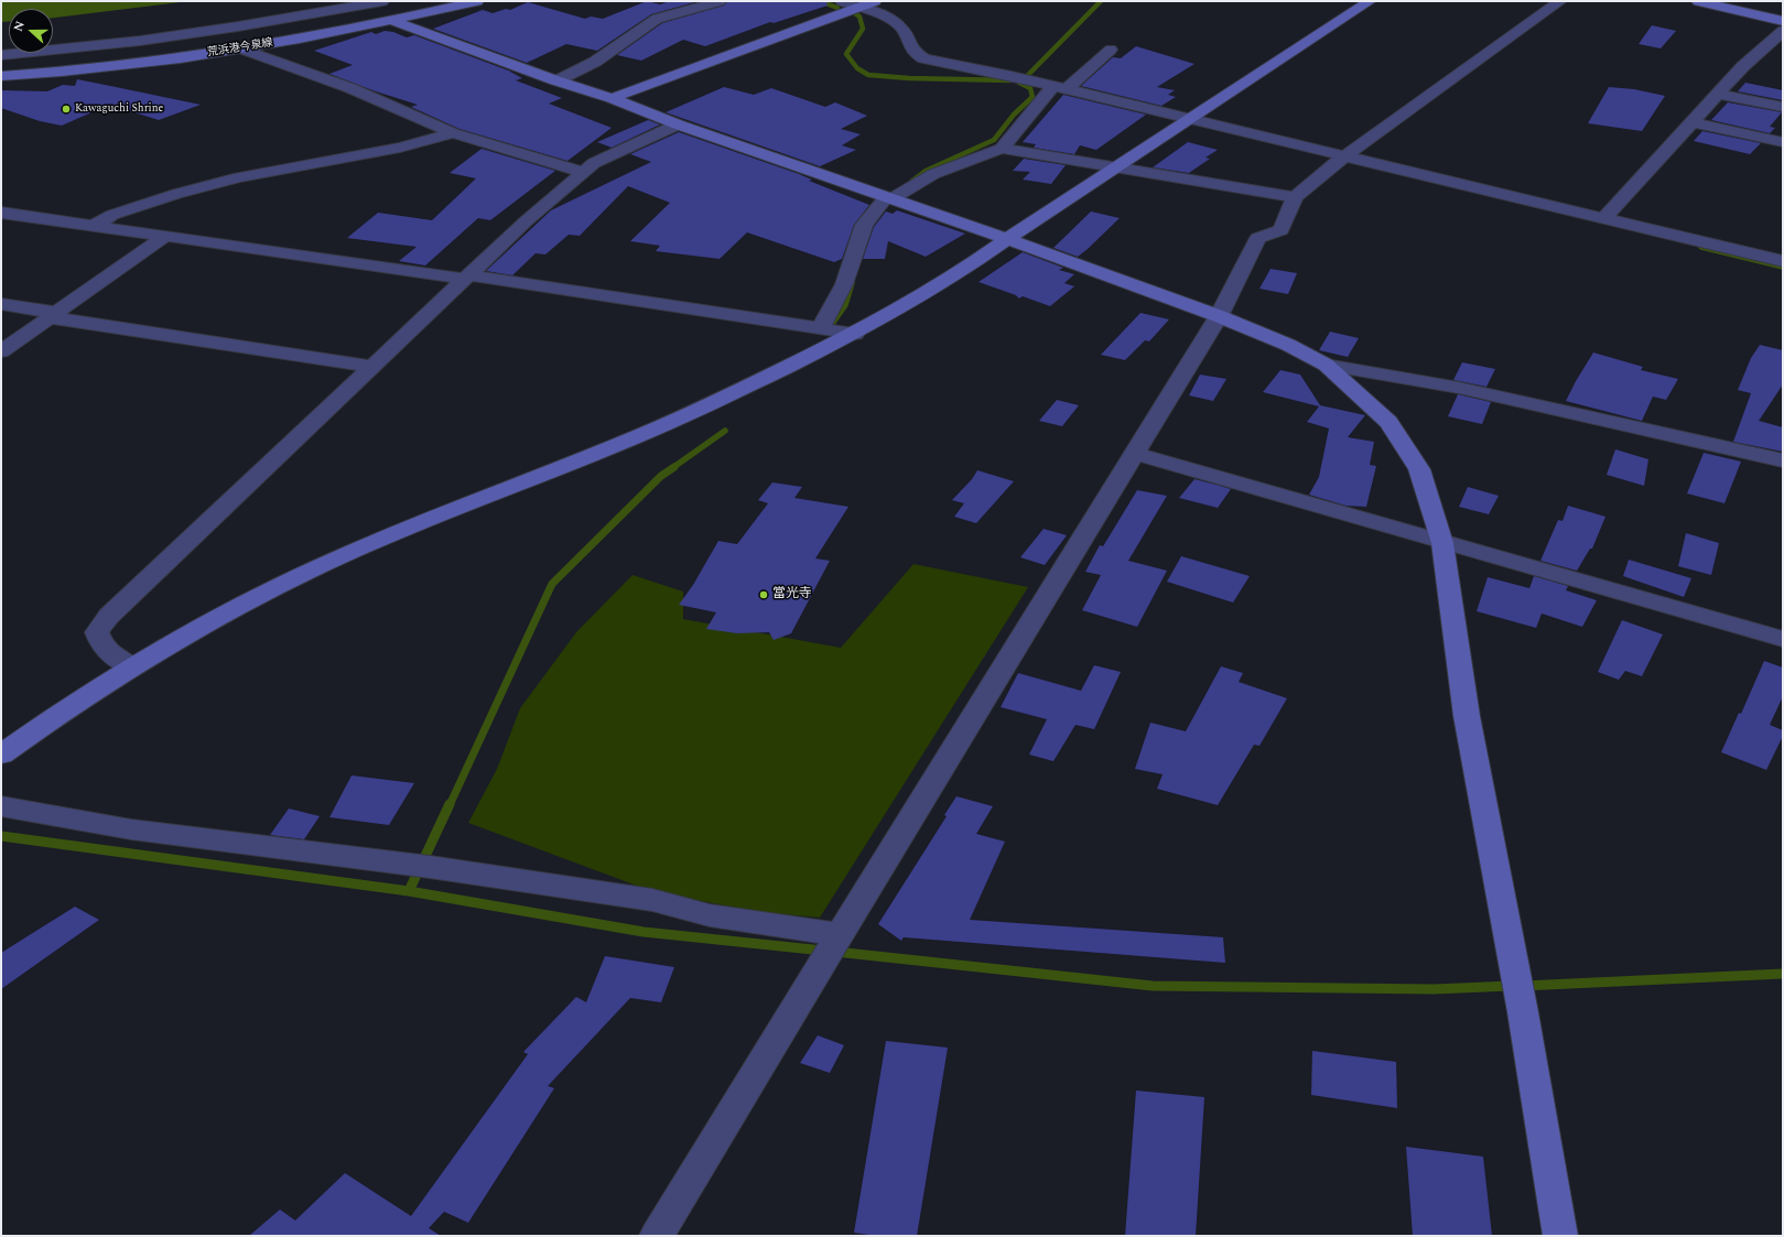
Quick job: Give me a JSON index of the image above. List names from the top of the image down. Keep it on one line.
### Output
{"streets":{"street":["荒浜港今泉線"]},"places":["Kawaguchi Shrine","當光寺"],"north":"left"}
